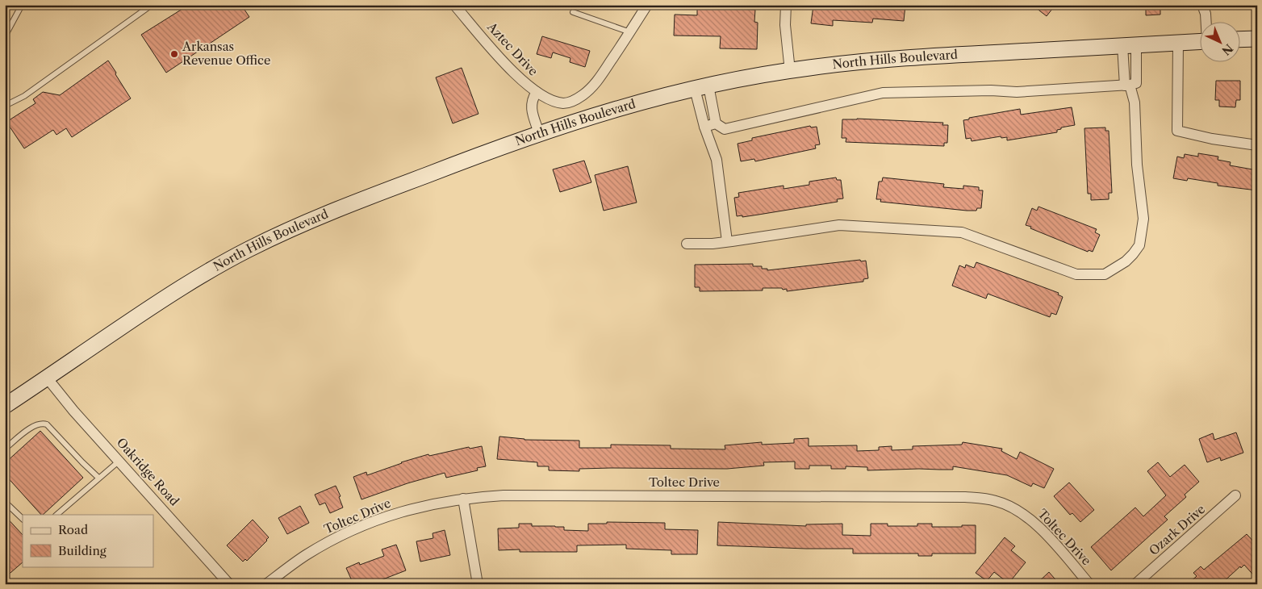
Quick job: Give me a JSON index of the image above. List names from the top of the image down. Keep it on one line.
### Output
{"streets":{"street":["Aztec Drive","North Hills Boulevard","Oakridge Road","Toltec Drive","Ozark Drive"]},"crossings":[["Aztec Drive","North Hills Boulevard"],["North Hills Boulevard","Oakridge Road"]],"places":["Arkansas Revenue Office"],"legend":["Road","Building"],"north":"bottom right"}
